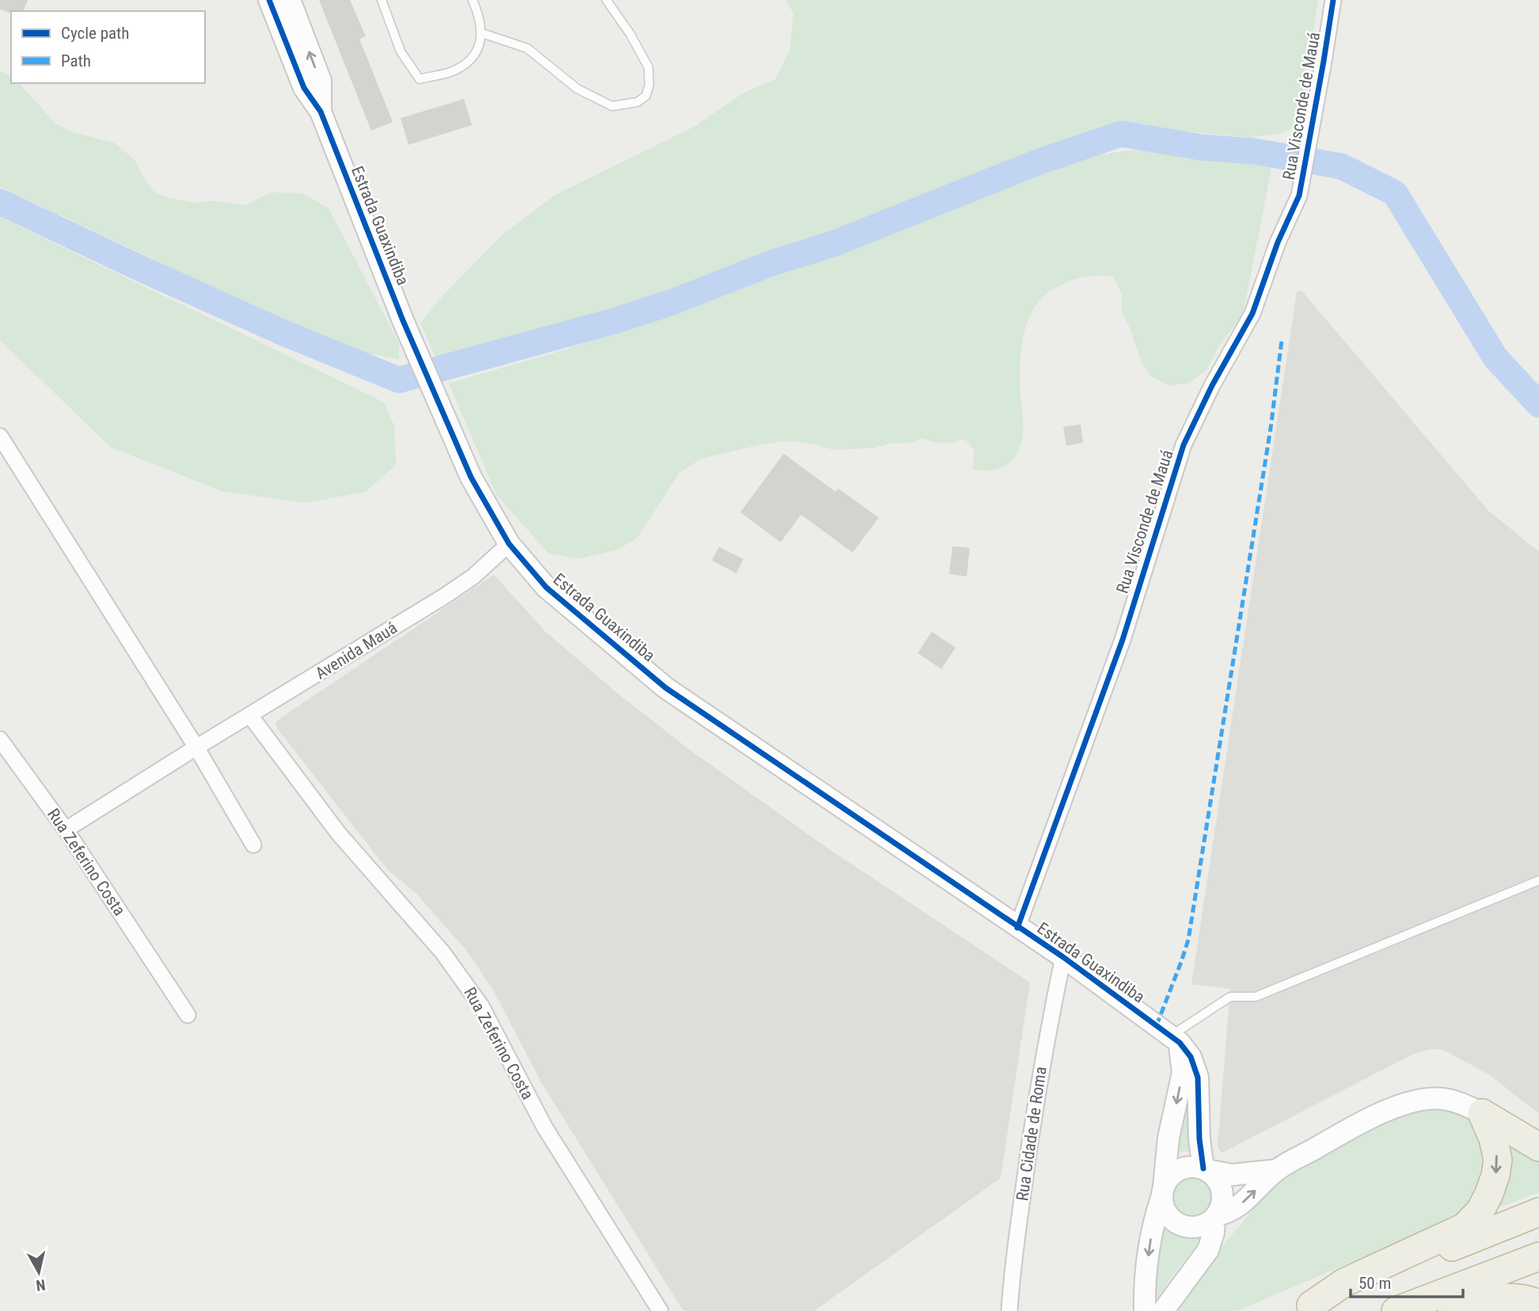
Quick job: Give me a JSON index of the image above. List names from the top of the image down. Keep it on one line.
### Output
{"streets":{"street":["Rua Visconde de Mauá","Estrada Guaxindiba","Avenida Mauá","Rua Zeferino Costa","Rua Cidade de Roma"]},"crossings":[["Rua Visconde de Mauá","Estrada Guaxindiba"],["Estrada Guaxindiba","Avenida Mauá"],["Estrada Guaxindiba","Rua Cidade de Roma"],["Avenida Mauá","Rua Zeferino Costa"]],"legend":["Cycle path","Path"],"scale_bar":"50 m","north":"bottom"}
